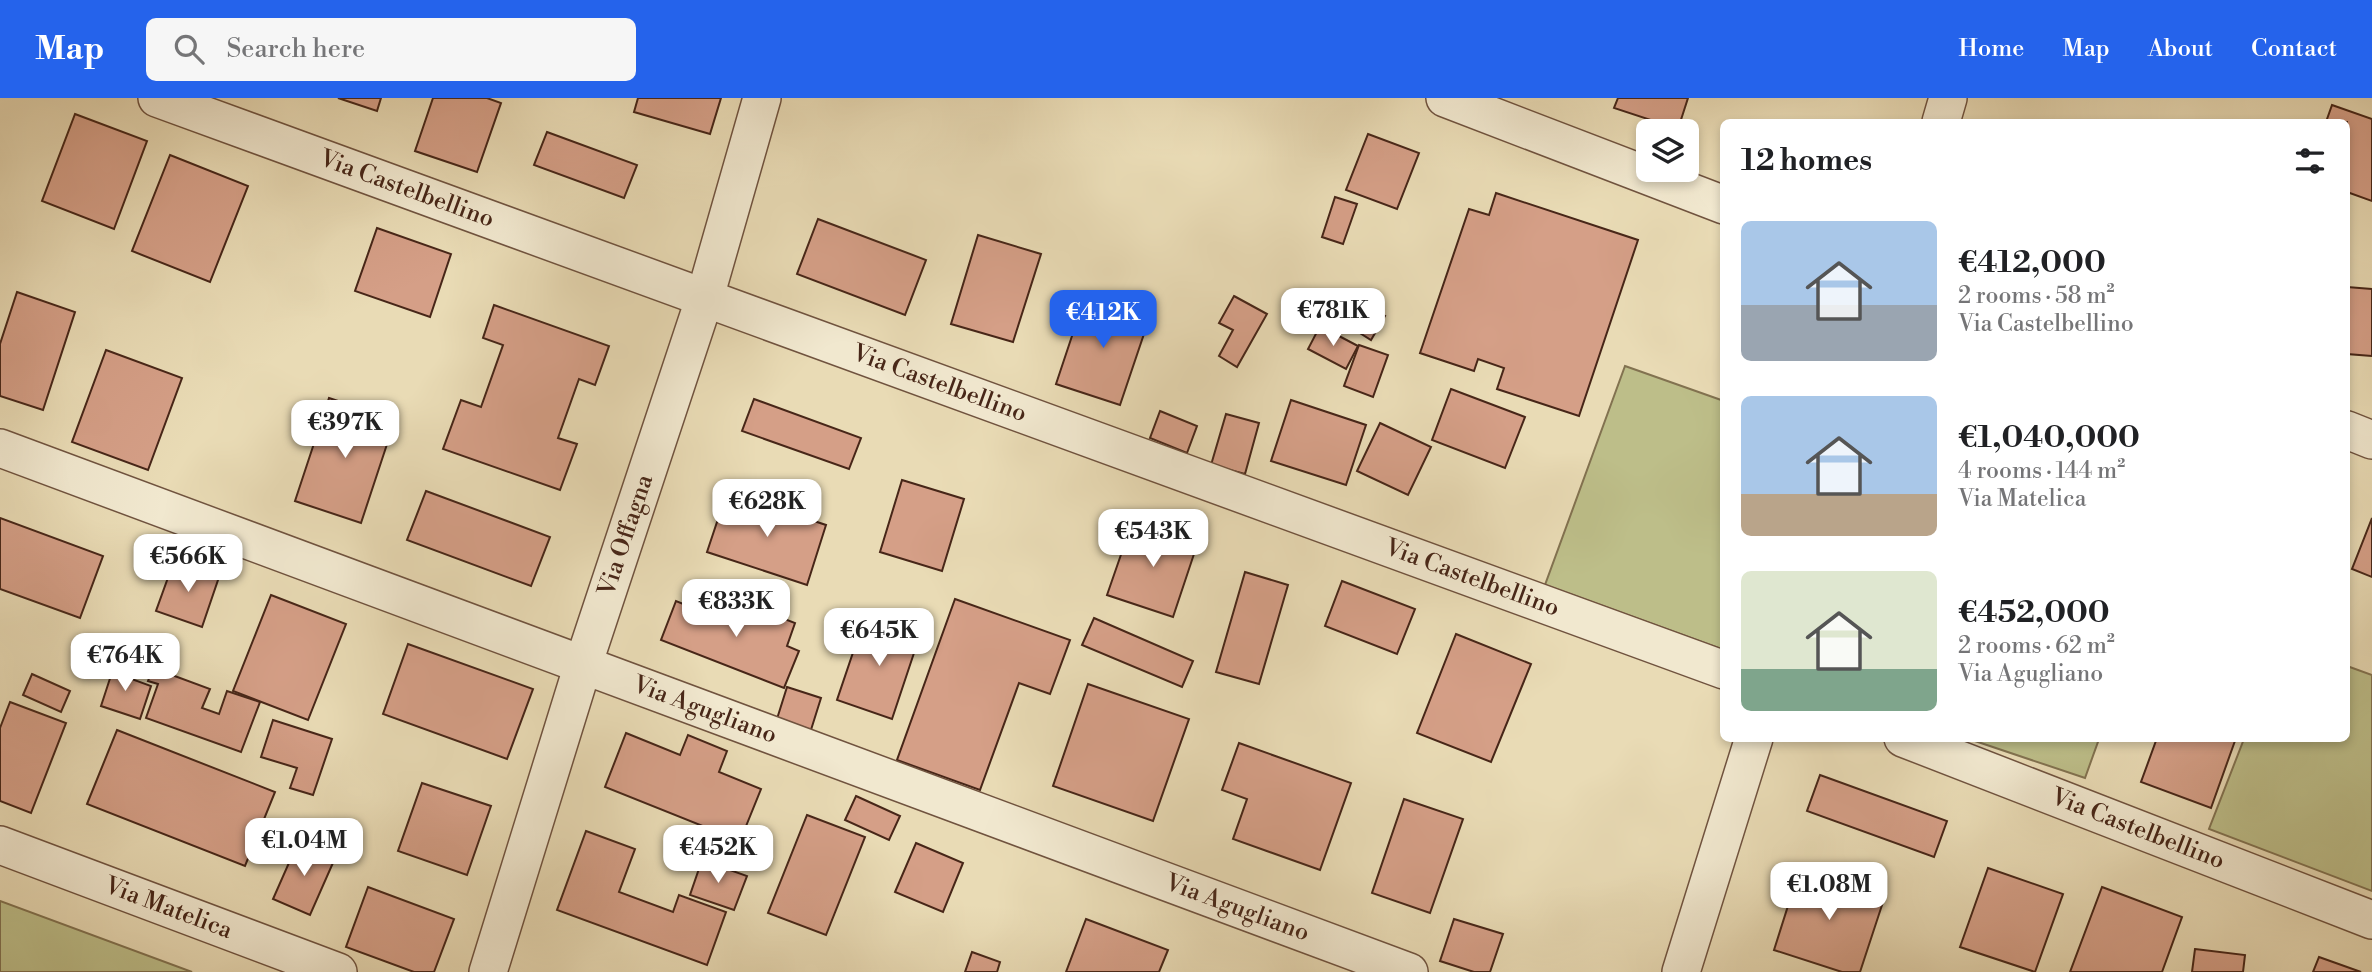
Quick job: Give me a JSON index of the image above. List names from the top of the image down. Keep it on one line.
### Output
{"streets":{"street":["Via Castelbellino","Via Offagna","Via Agugliano","Via Matelica"]},"crossings":[["Via Castelbellino","Via Offagna"],["Via Offagna","Via Agugliano"]],"page":{"header":"Map","search":"Search here","nav":["Home","Map","About","Contact"],"heading":"12 homes","list":[{"name":"€412,000","note":"2 rooms · 58 m² · Via Castelbellino"},{"name":"€1,040,000","note":"4 rooms · 144 m² · Via Matelica"},{"name":"€452,000","note":"2 rooms · 62 m² · Via Agugliano"}],"price":["€781K","€412K","€397K","€628K","€543K","€566K","€833K","€645K","€764K","€1.04M","€452K","€1.08M"]}}
